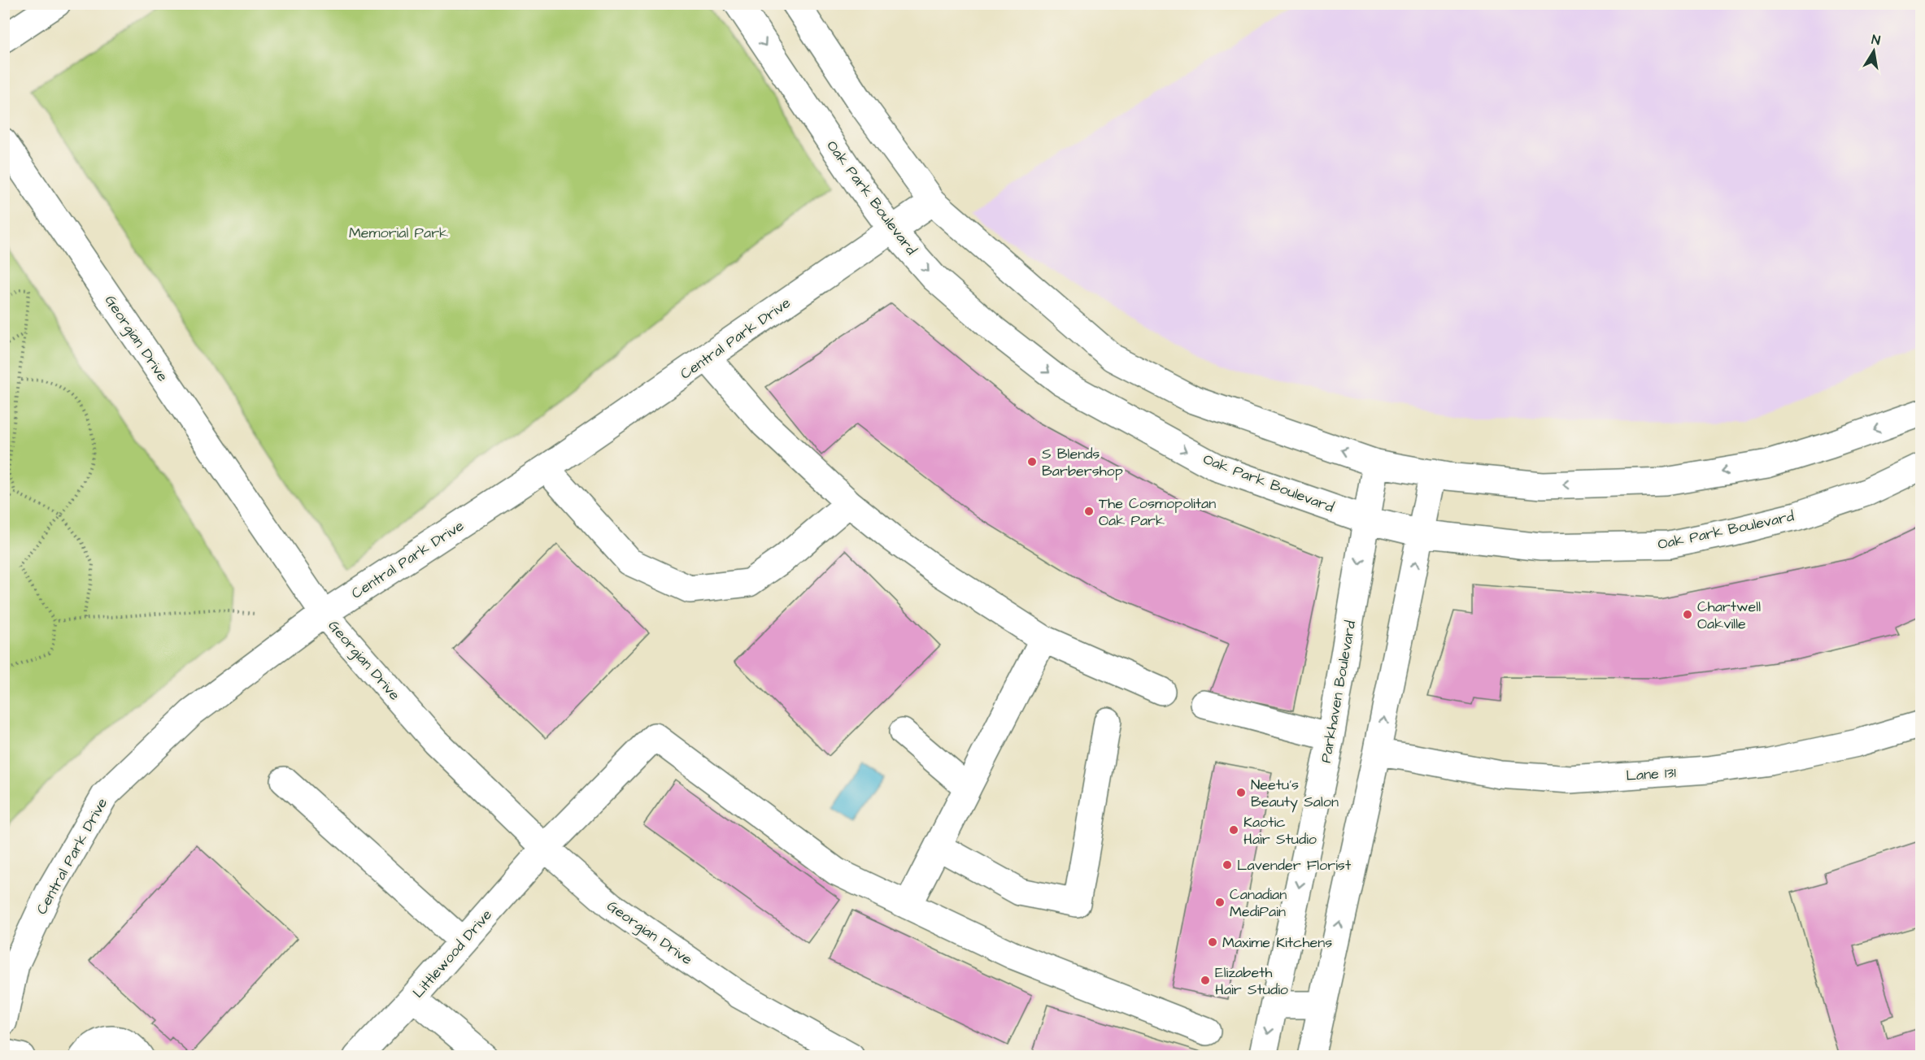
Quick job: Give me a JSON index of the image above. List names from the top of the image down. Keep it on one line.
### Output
{"streets":{"street":["Oak Park Boulevard","Georgian Drive","Central Park Drive","Parkhaven Boulevard","Lane 131","Littlewood Drive"]},"crossings":[["Oak Park Boulevard","Central Park Drive"],["Oak Park Boulevard","Parkhaven Boulevard"],["Georgian Drive","Central Park Drive"],["Georgian Drive","Littlewood Drive"]],"parks":["Memorial Park"],"places":["S Blends Barbershop","The Cosmopolitan Oak Park","Chartwell Oakville","Neetu's Beauty Salon","Kaotic Hair Studio","Lavender Florist","Canadian MediPain","Maxime Kitchens","Elizabeth Hair Studio"],"north":"top"}
